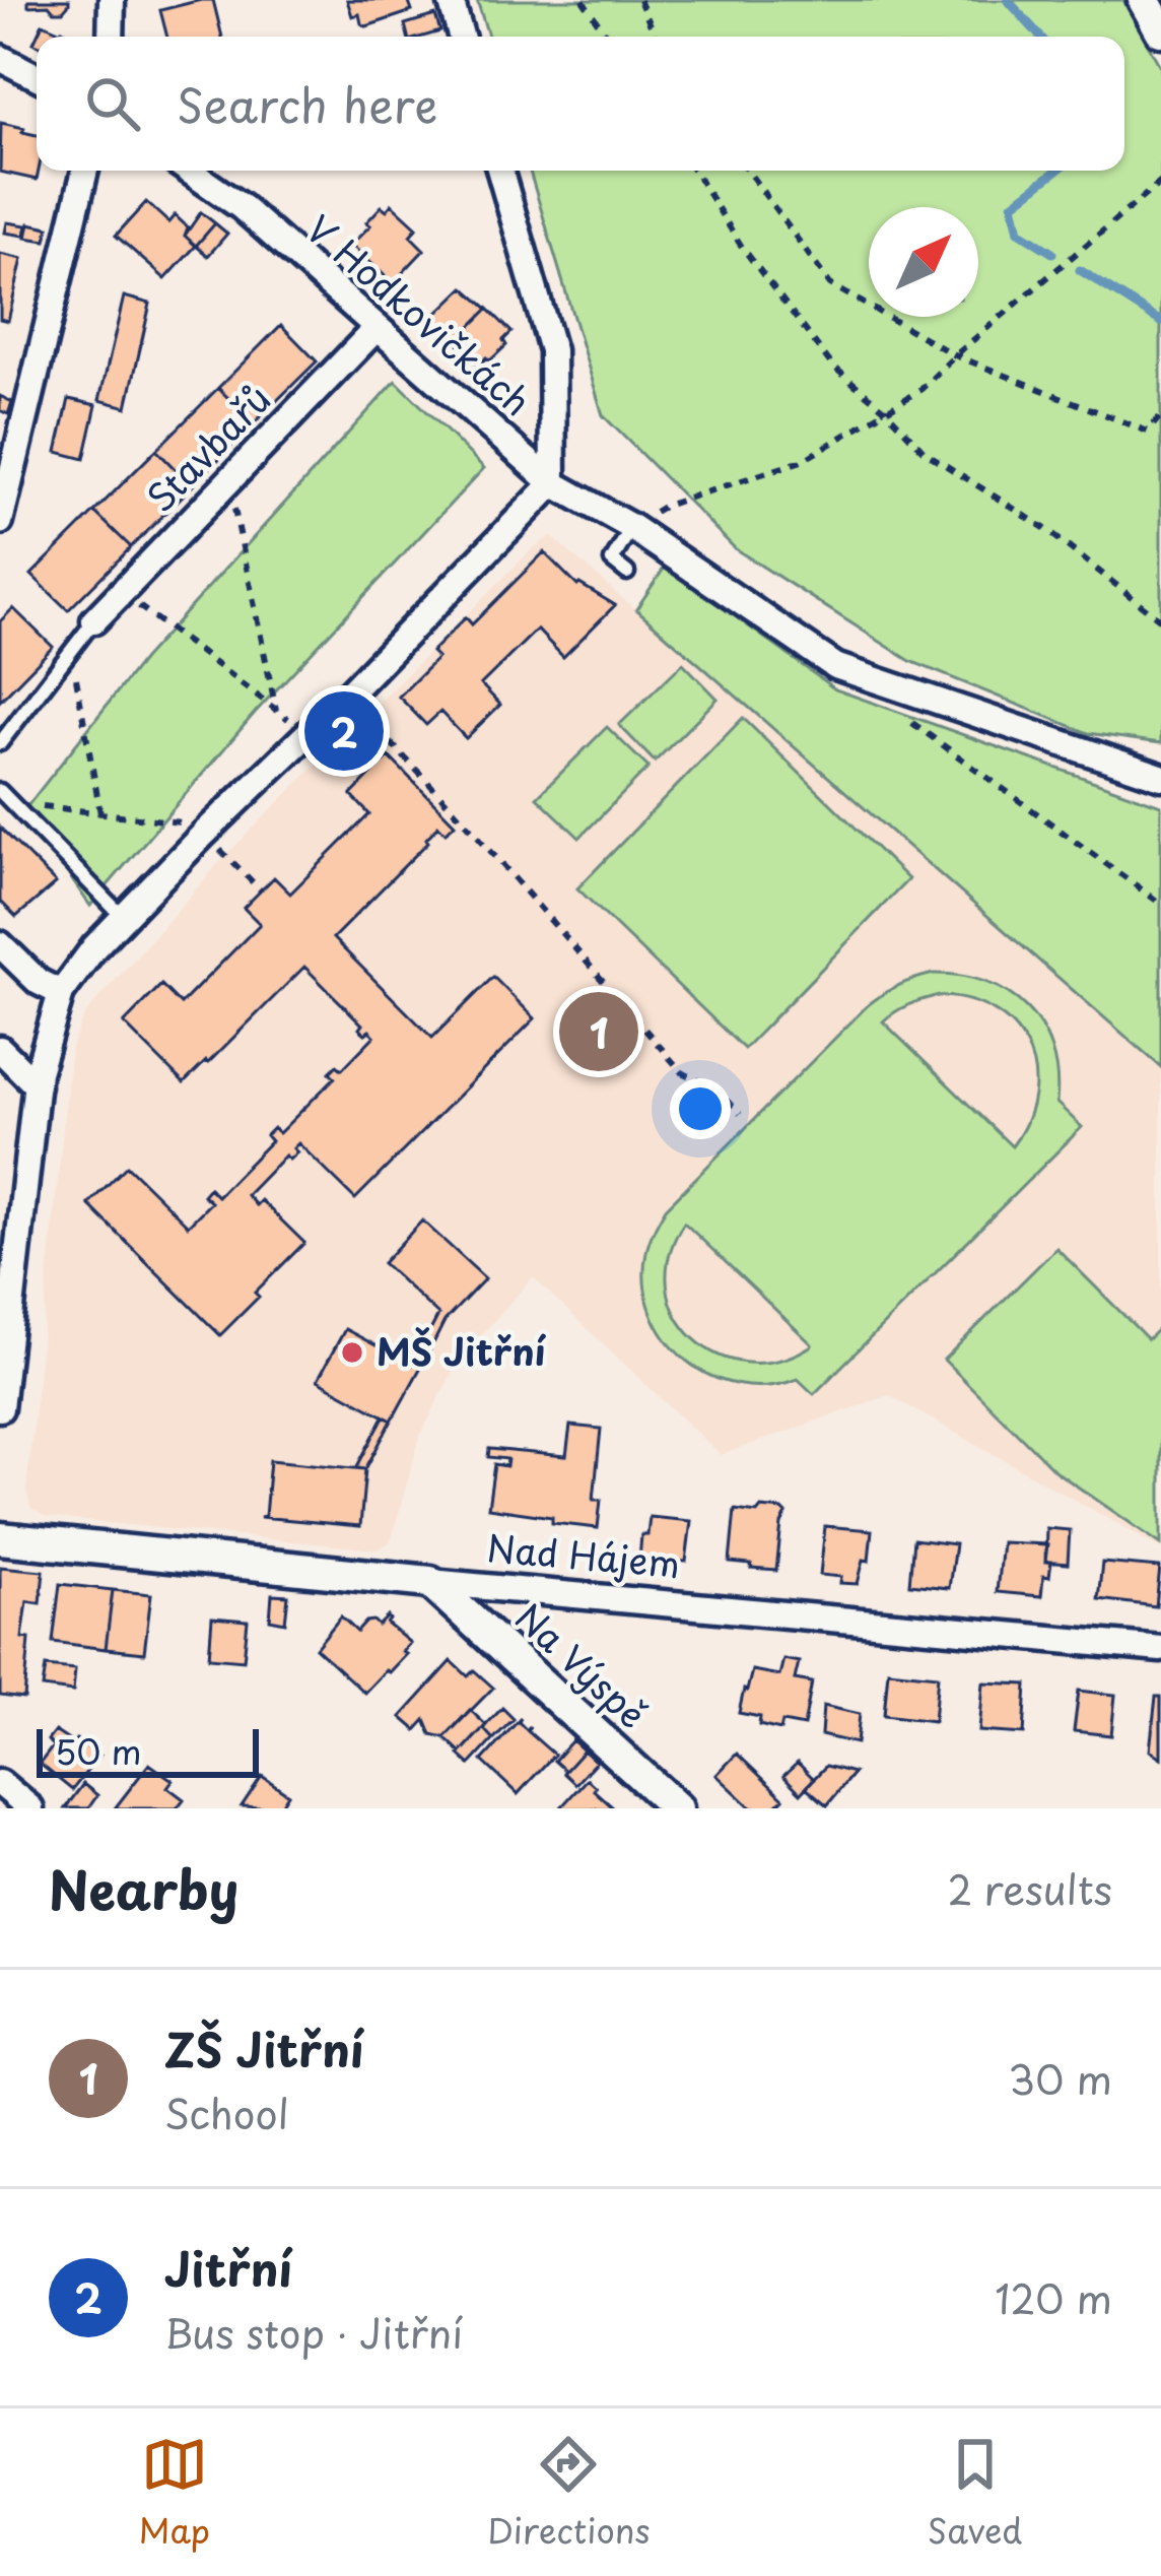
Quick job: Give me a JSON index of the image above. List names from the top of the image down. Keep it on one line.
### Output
{"streets":{"street":["V Hodkovičkách","Stavbařů","Nad Hájem","Na Výspě"]},"crossings":[["V Hodkovičkách","Stavbařů"],["Nad Hájem","Na Výspě"]],"places":["MŠ Jitřní"],"scale_bar":"50 m","north":"top right","page":{"search":"Search here","pins":["2","1"],"scale":"50 m","heading":["Nearby","2 results"],"list":[{"mark":"1","name":"ZŠ Jitřní","note":"School","value":"30 m"},{"mark":"2","name":"Jitřní","note":"Bus stop · Jitřní","value":"120 m"}],"nav":["Map","Directions","Saved"]}}
